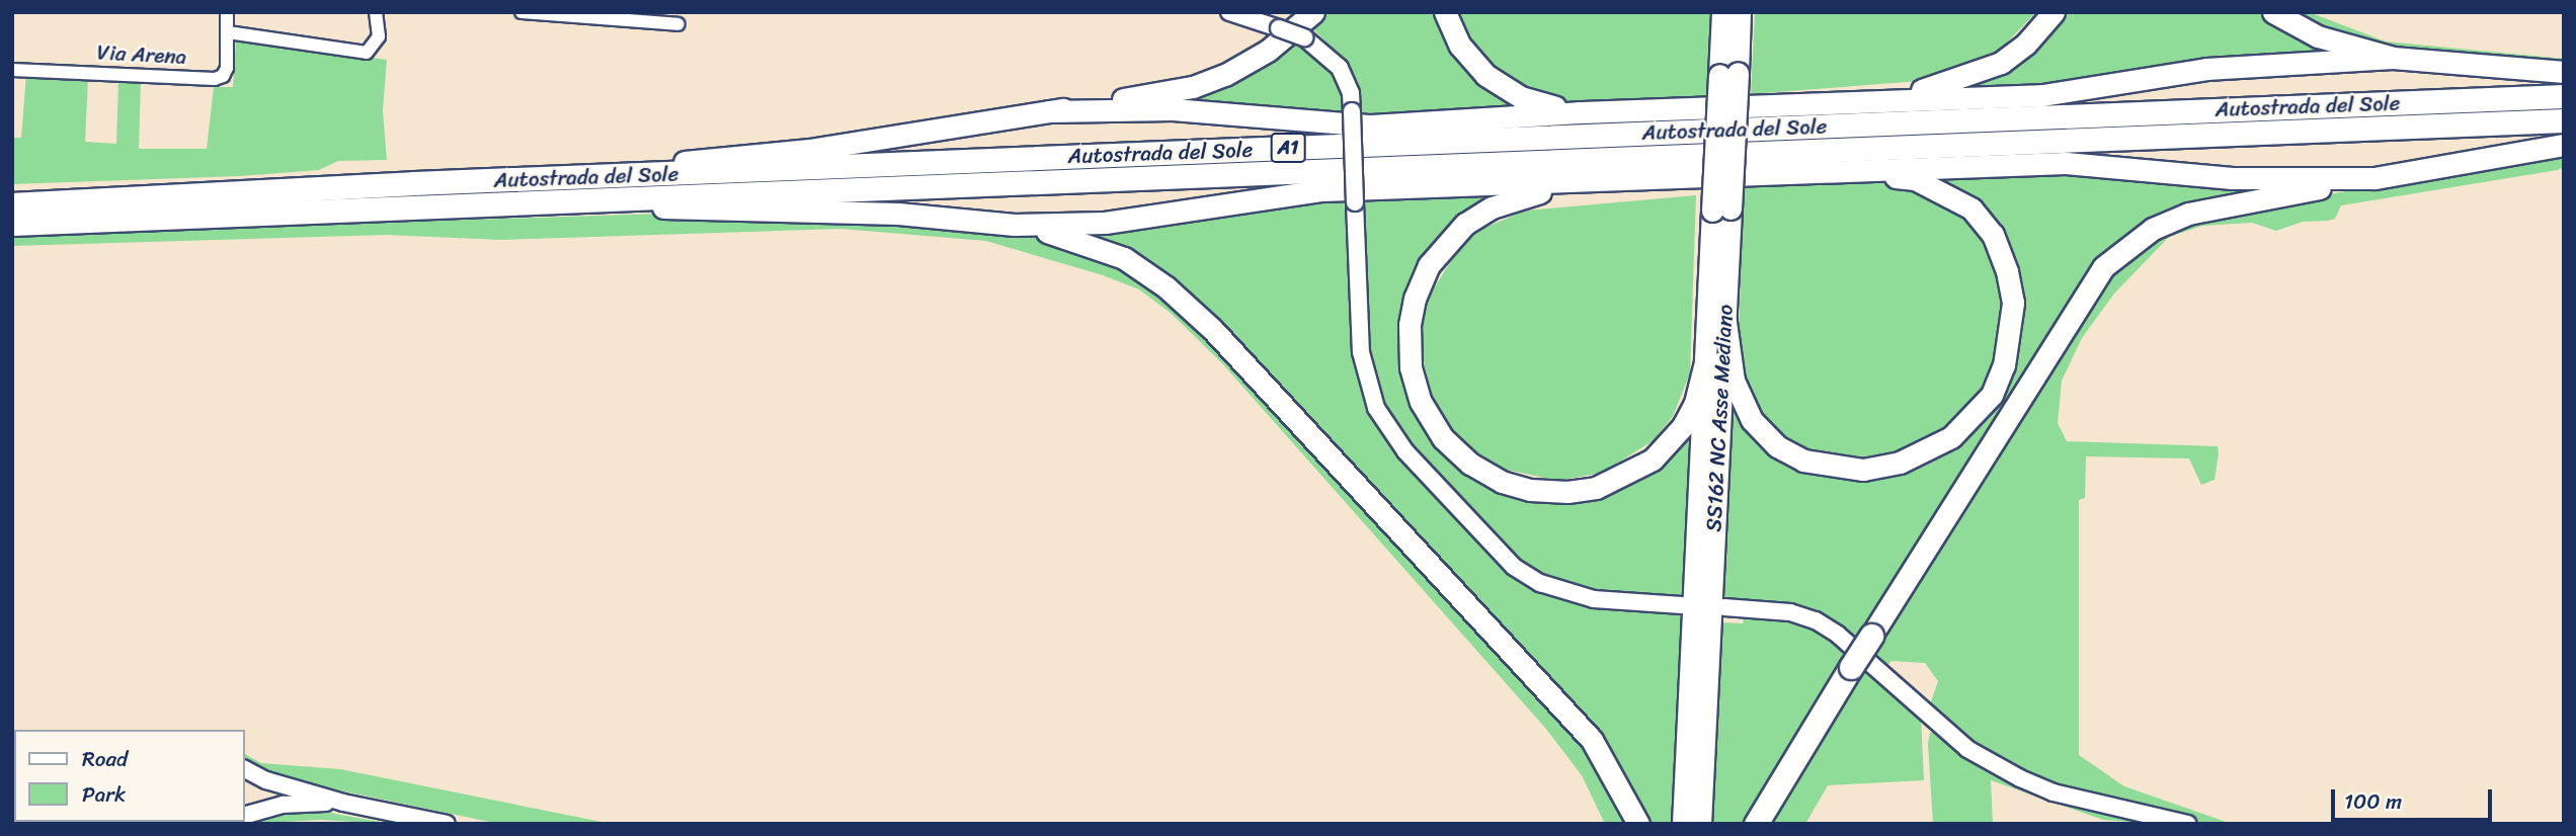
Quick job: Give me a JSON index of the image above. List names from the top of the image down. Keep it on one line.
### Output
{"streets":{"highway":["Autostrada del Sole","A1","SS162 NC Asse Mediano"],"street":["Via Arena"]},"legend":["Road","Park"],"scale_bar":"100 m"}
